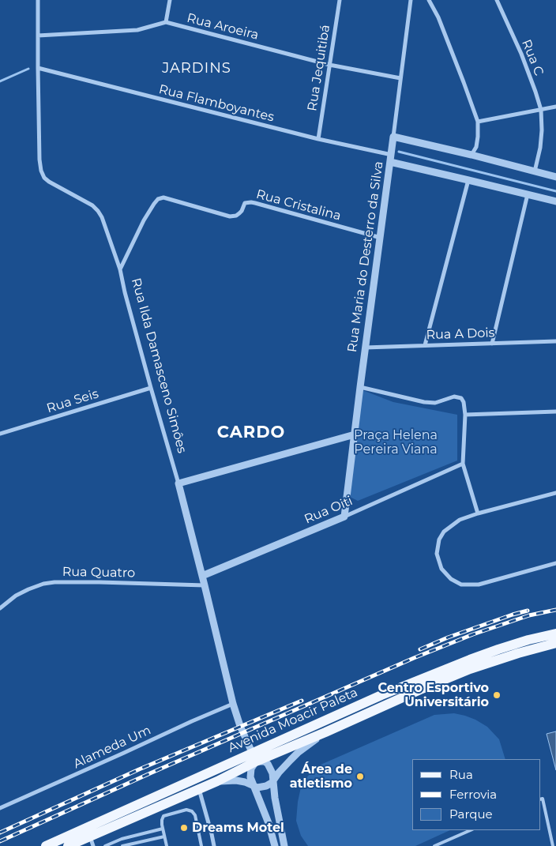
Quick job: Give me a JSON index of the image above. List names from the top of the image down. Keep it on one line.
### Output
{"streets":{"main road":["Avenida Moacir Paleta"],"street":["Rua Aroeira","Rua C","Rua Jequitibá","Rua Flamboyantes","Rua Cristalina","Rua Maria do Desterro da Silva","Rua A Dois","Rua Ilda Damasceno Simôes","Rua Seis","Rua Oiti","Rua Quatro","Alameda Um"]},"crossings":[["Rua Aroeira","Rua Jequitibá"],["Rua Aroeira","Rua Maria do Desterro da Silva"],["Rua Jequitibá","Rua Flamboyantes"],["Rua Flamboyantes","Rua Maria do Desterro da Silva"],["Rua Flamboyantes","Rua Ilda Damasceno Simôes"],["Rua Cristalina","Rua Maria do Desterro da Silva"],["Rua Cristalina","Rua Ilda Damasceno Simôes"],["Rua Maria do Desterro da Silva","Rua A Dois"],["Rua Maria do Desterro da Silva","Rua Oiti"],["Rua Ilda Damasceno Simôes","Rua Seis"],["Rua Ilda Damasceno Simôes","Rua Oiti"],["Rua Ilda Damasceno Simôes","Rua Quatro"],["Rua Ilda Damasceno Simôes","Avenida Moacir Paleta"],["Rua Ilda Damasceno Simôes","Alameda Um"]],"districts":["JARDINS","CARDO"],"parks":["Praça Helena Pereira Viana"],"places":["Centro Esportivo Universitário","Área de atletismo","Dreams Motel"],"legend":["Rua","Ferrovia","Parque"]}
